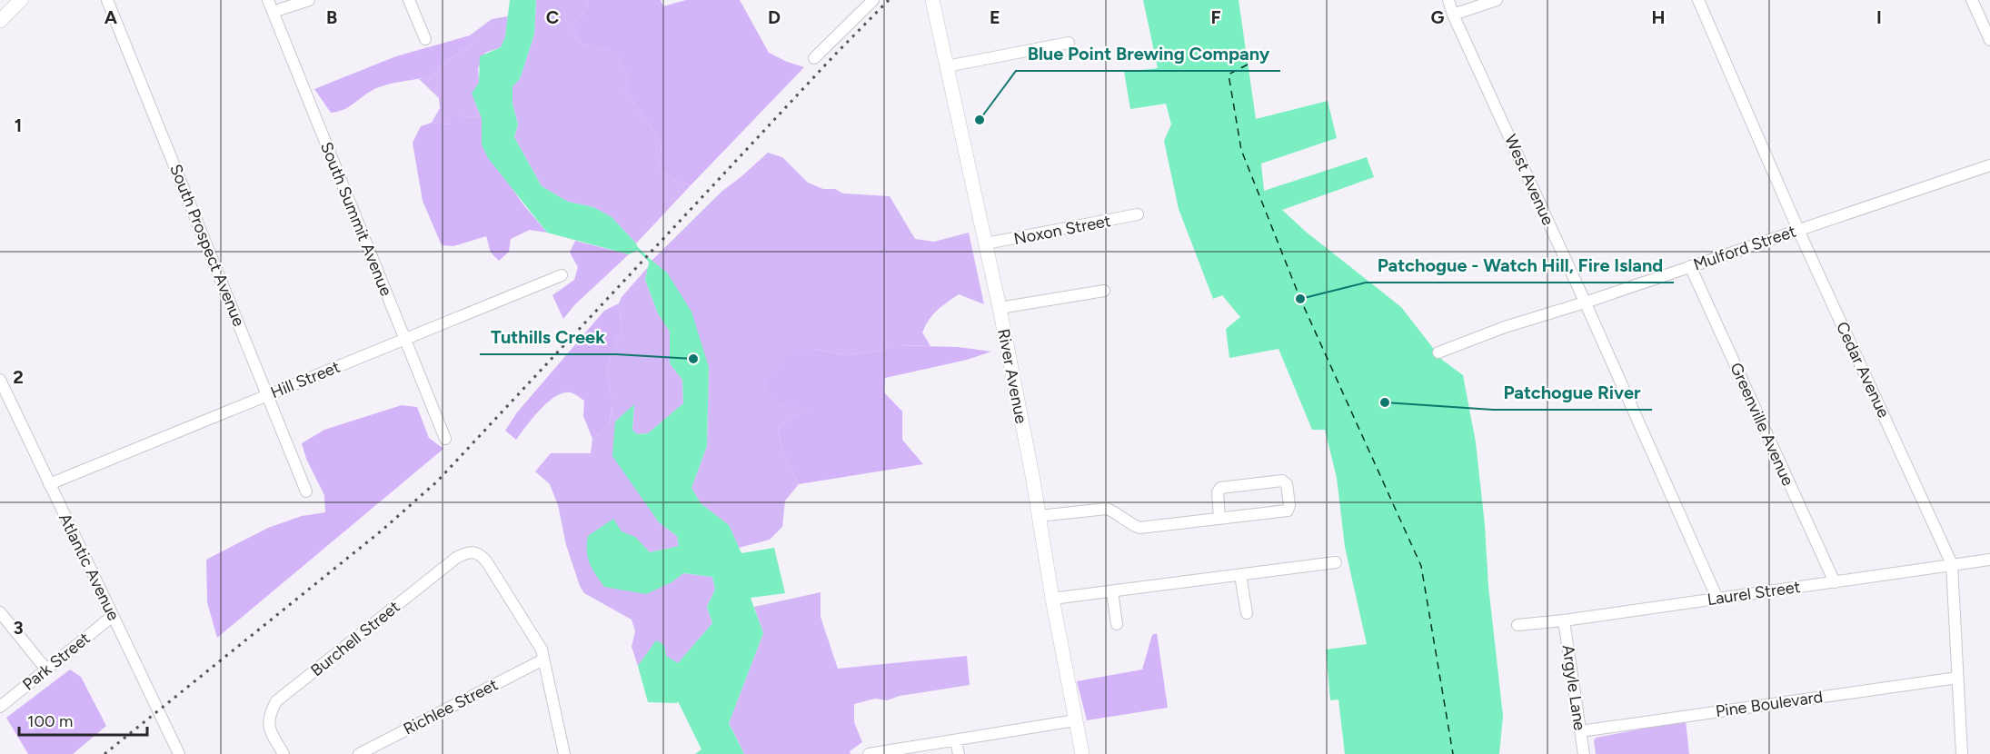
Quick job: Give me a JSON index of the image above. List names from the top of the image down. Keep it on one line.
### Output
{"streets":{"main road":["River Avenue"],"street":["West Avenue","South Summit Avenue","Noxon Street","South Prospect Avenue","Mulford Street","Cedar Avenue","Hill Street","Greenville Avenue","Atlantic Avenue","Laurel Street","Burchell Street","Park Street","Argyle Lane","Pine Boulevard","Richlee Street"]},"crossings":[["West Avenue","Mulford Street"],["West Avenue","Laurel Street"],["South Summit Avenue","Hill Street"],["Noxon Street","River Avenue"],["South Prospect Avenue","Hill Street"],["Mulford Street","Cedar Avenue"],["Mulford Street","Greenville Avenue"],["Cedar Avenue","Laurel Street"],["Cedar Avenue","Pine Boulevard"],["Hill Street","Atlantic Avenue"],["Greenville Avenue","Laurel Street"],["Atlantic Avenue","Park Street"],["Laurel Street","Argyle Lane"],["Burchell Street","Richlee Street"],["Argyle Lane","Pine Boulevard"]],"places":["Blue Point Brewing Company","Patchogue - Watch Hill, Fire Island","Tuthills Creek","Patchogue River"],"scale_bar":"100 m","grid":{"columns":["A","B","C","D","E","F","G","H","I"],"rows":["1","2","3"]}}
